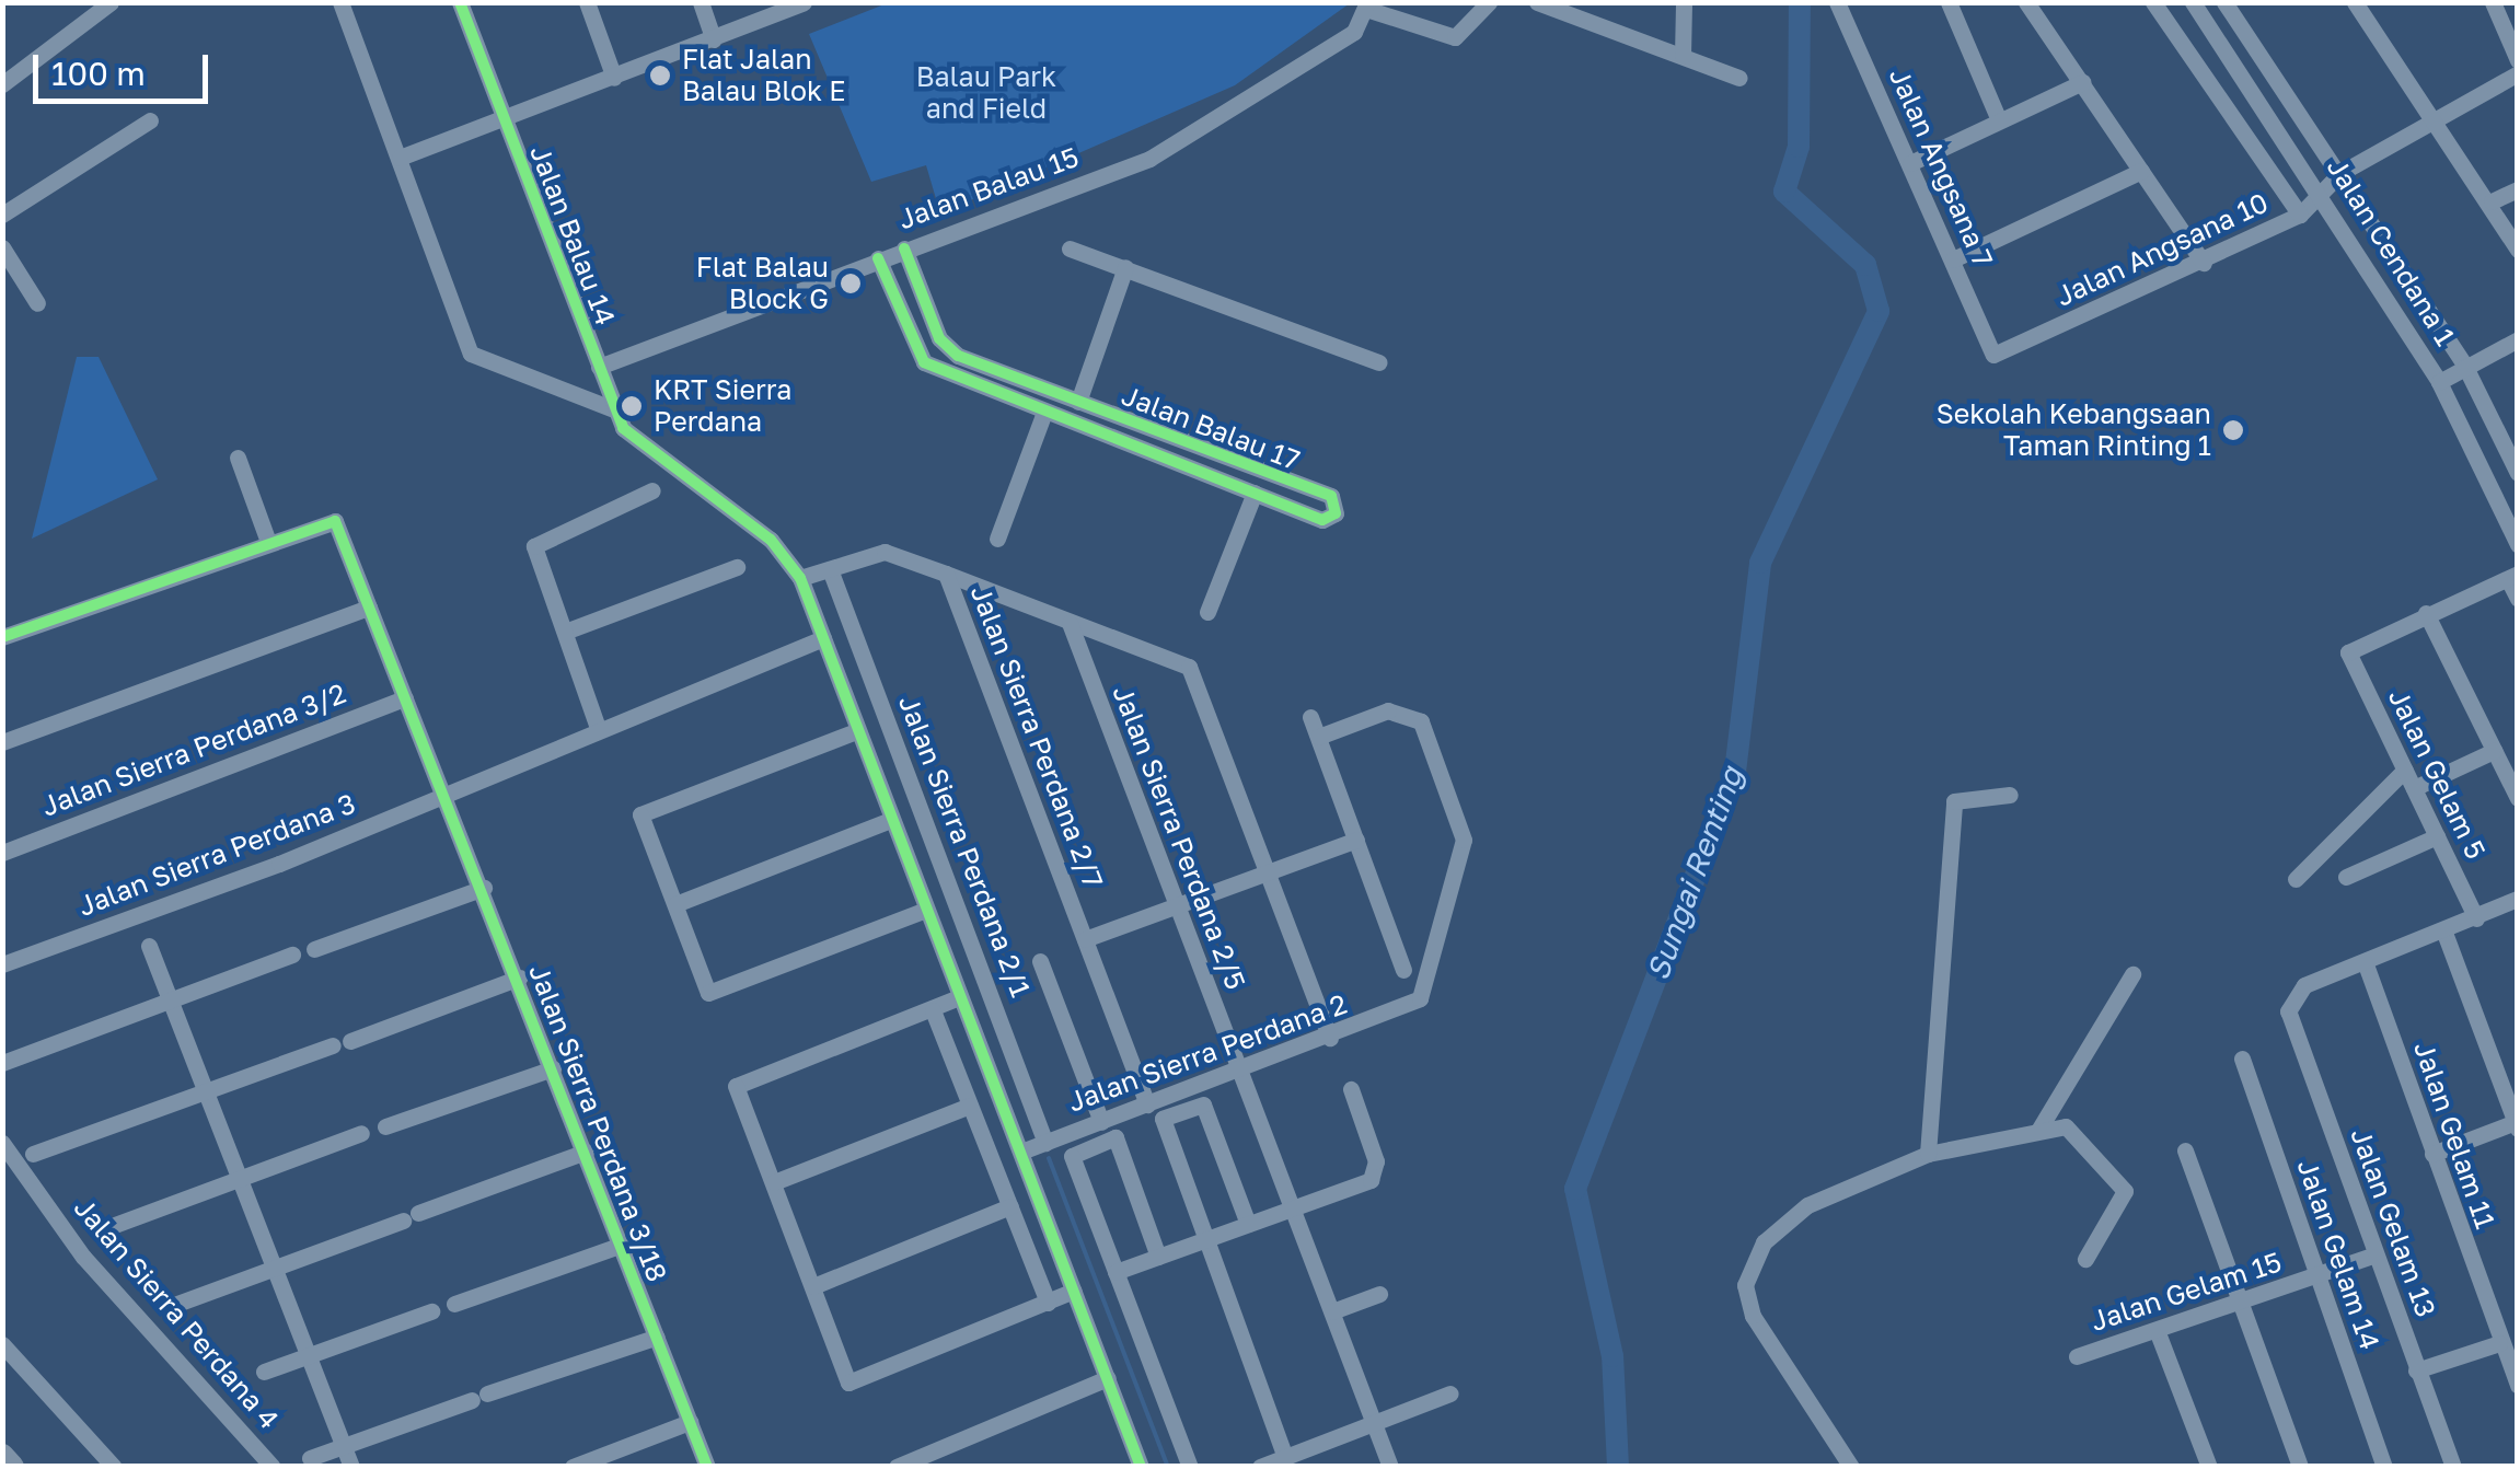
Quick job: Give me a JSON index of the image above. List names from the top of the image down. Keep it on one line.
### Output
{"streets":{"street":["Jalan Angsana 7","Jalan Balau 15","Jalan Balau 14","Jalan Angsana 10","Jalan Cendana 1","Jalan Balau 17","Jalan Sierra Perdana 2/7","Jalan Sierra Perdana 3/2","Jalan Gelam 5","Jalan Sierra Perdana 2/5","Jalan Sierra Perdana 2/1","Jalan Sierra Perdana 3","Jalan Sierra Perdana 2","Jalan Sierra Perdana 3/18","Jalan Gelam 11","Jalan Gelam 13","Jalan Gelam 14","Jalan Gelam 15","Jalan Sierra Perdana 4"]},"crossings":[["Jalan Angsana 7","Jalan Angsana 10"],["Jalan Balau 15","Jalan Balau 14"],["Jalan Balau 15","Jalan Balau 17"],["Jalan Angsana 10","Jalan Cendana 1"],["Jalan Sierra Perdana 2/7","Jalan Sierra Perdana 2/1"],["Jalan Sierra Perdana 2/7","Jalan Sierra Perdana 2"],["Jalan Sierra Perdana 3/2","Jalan Sierra Perdana 3/18"],["Jalan Sierra Perdana 2/5","Jalan Sierra Perdana 2"],["Jalan Sierra Perdana 2/1","Jalan Sierra Perdana 2"],["Jalan Sierra Perdana 3","Jalan Sierra Perdana 3/18"],["Jalan Gelam 11","Jalan Gelam 13"],["Jalan Gelam 13","Jalan Gelam 15"],["Jalan Gelam 14","Jalan Gelam 15"]],"water":["Sungai Renting"],"parks":["Balau Park and Field"],"places":["Flat Jalan Balau Blok E","Flat Balau Block G","KRT Sierra Perdana","Sekolah Kebangsaan Taman Rinting 1"],"scale_bar":"100 m"}
